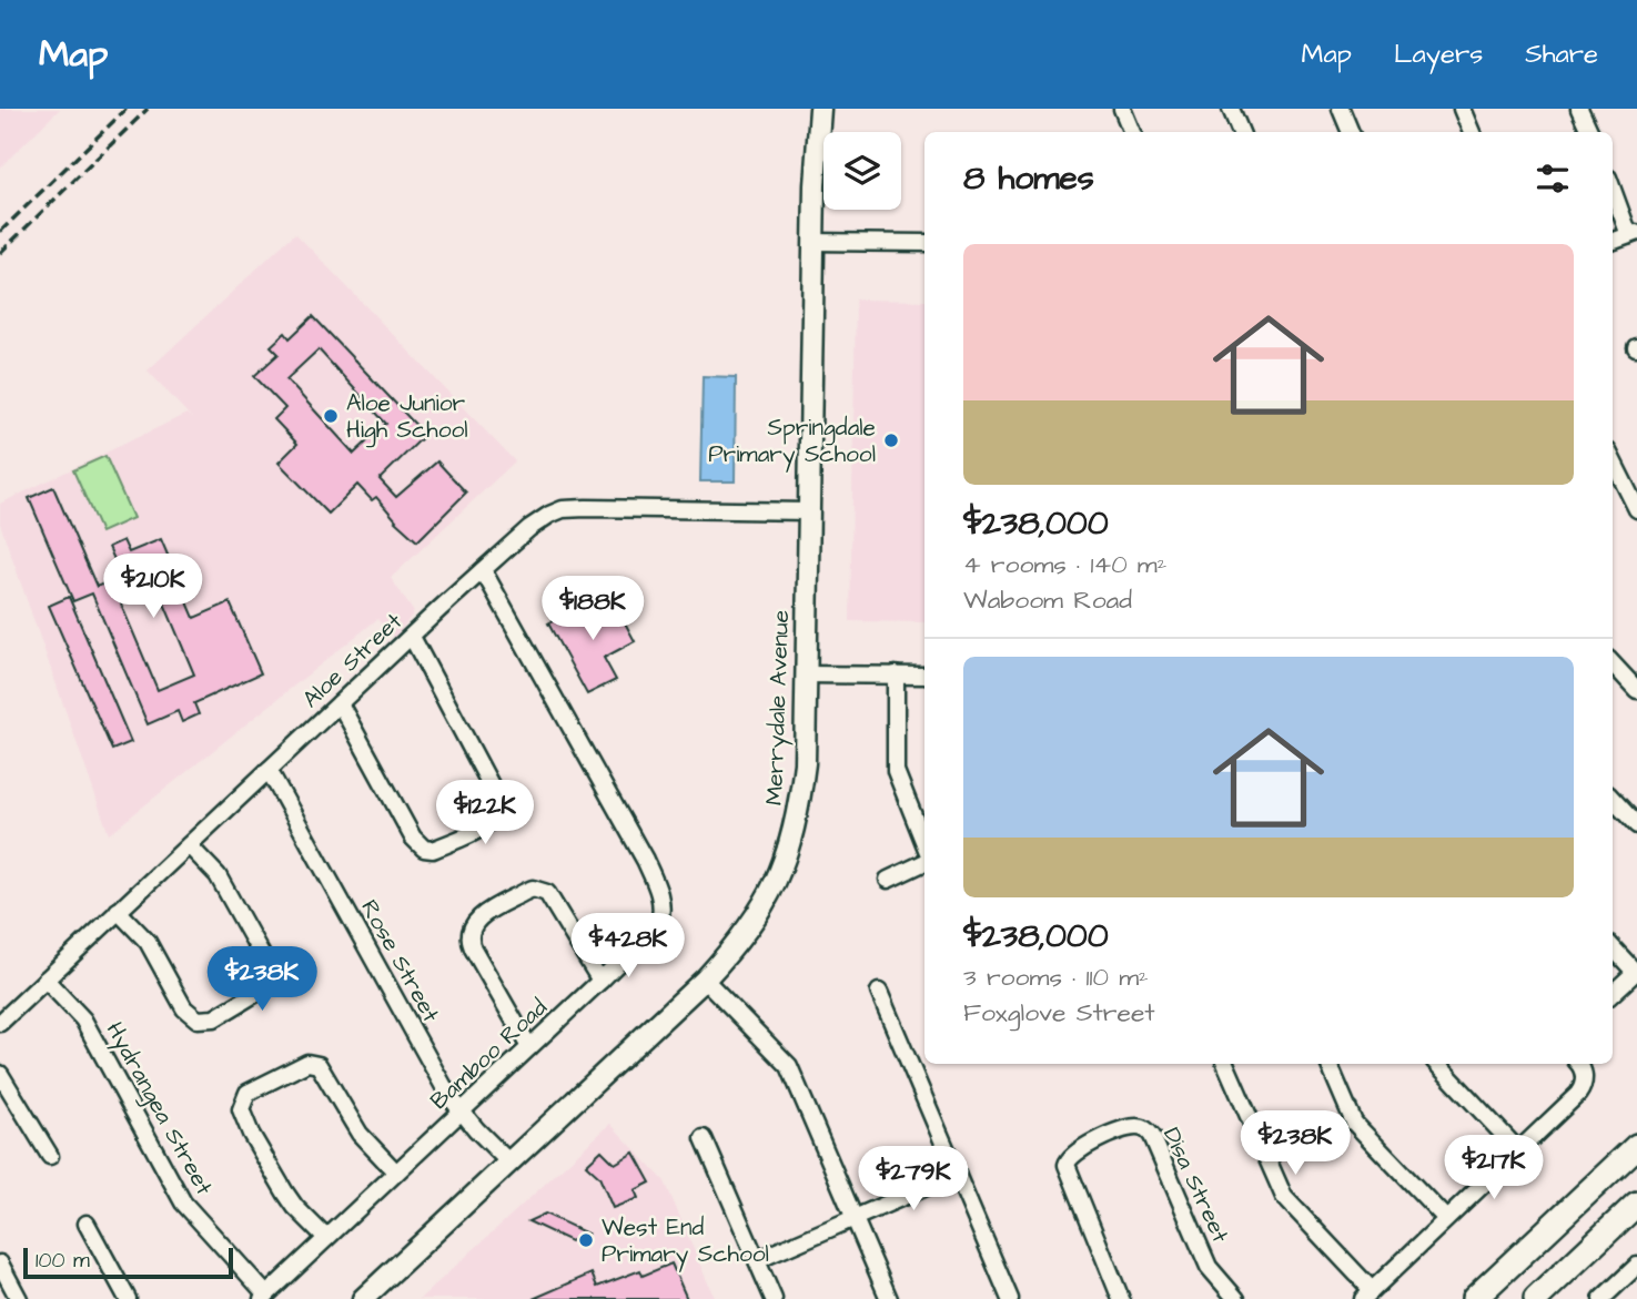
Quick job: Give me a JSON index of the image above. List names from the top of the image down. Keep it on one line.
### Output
{"streets":{"street":["Aloe Street","Merrydale Avenue","Rose Street","Bamboo Road","Hydrangea Street","Disa Street"]},"crossings":[["Aloe Street","Merrydale Avenue"],["Aloe Street","Rose Street"],["Aloe Street","Bamboo Road"],["Aloe Street","Hydrangea Street"],["Merrydale Avenue","Rose Street"],["Rose Street","Bamboo Road"],["Bamboo Road","Hydrangea Street"]],"places":["Aloe Junior High School","Springdale Primary School","West End Primary School"],"scale_bar":"100 m","page":{"header":"Map","nav":["Map","Layers","Share"],"heading":"8 homes","list":[{"name":"$238,000","note":"4 rooms · 140 m² · Waboom Road"},{"name":"$238,000","note":"3 rooms · 110 m² · Foxglove Street"}],"price":["$210K","$188K","$122K","$428K","$238K","$238K","$217K","$279K"],"scale":"100 m"}}
